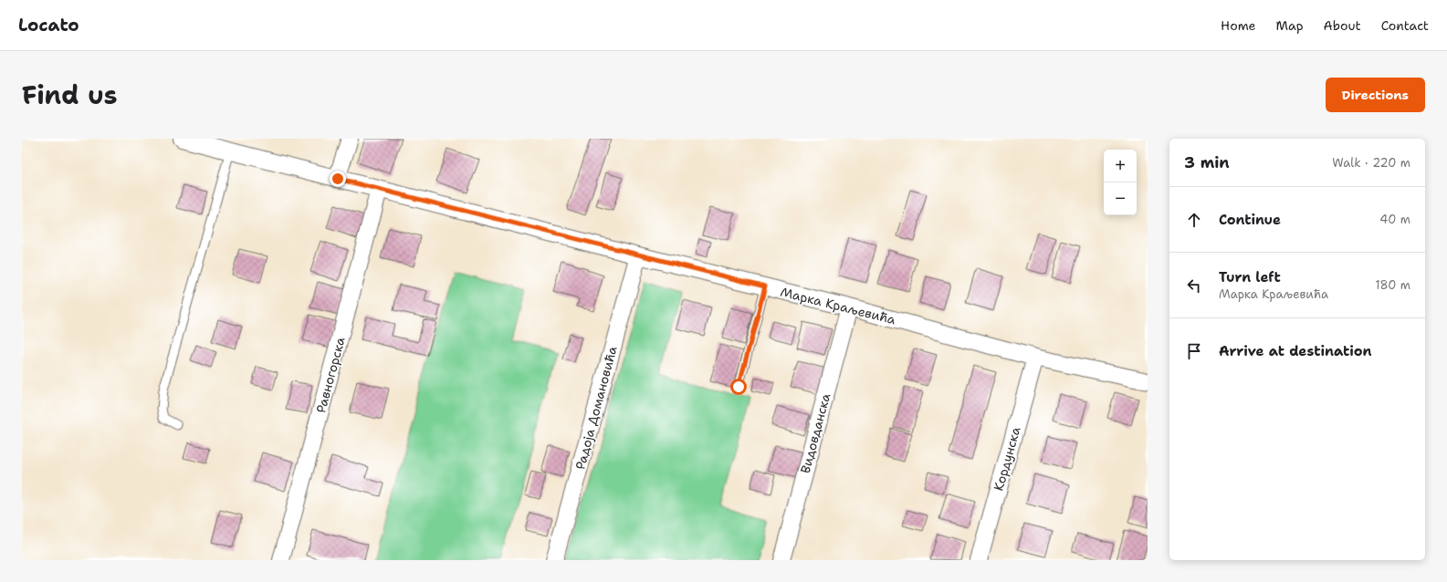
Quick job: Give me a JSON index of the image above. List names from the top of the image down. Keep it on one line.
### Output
{"streets":{"street":["Марка Краљевића","Равногорска","Радоја Домановића","Видовданска","Кордунска"]},"crossings":[["Марка Краљевића","Равногорска"],["Марка Краљевића","Радоја Домановића"],["Марка Краљевића","Видовданска"],["Марка Краљевића","Кордунска"]],"page":{"header":"Locato","nav":["Home","Map","About","Contact"],"title":"Find us","buttons":"Directions","heading":["3 min","Walk · 220 m"],"map_buttons":["+","−"],"list":[["Continue","40 m"],["Turn left","Марка Краљевића","180 m"],"Arrive at destination"]}}
